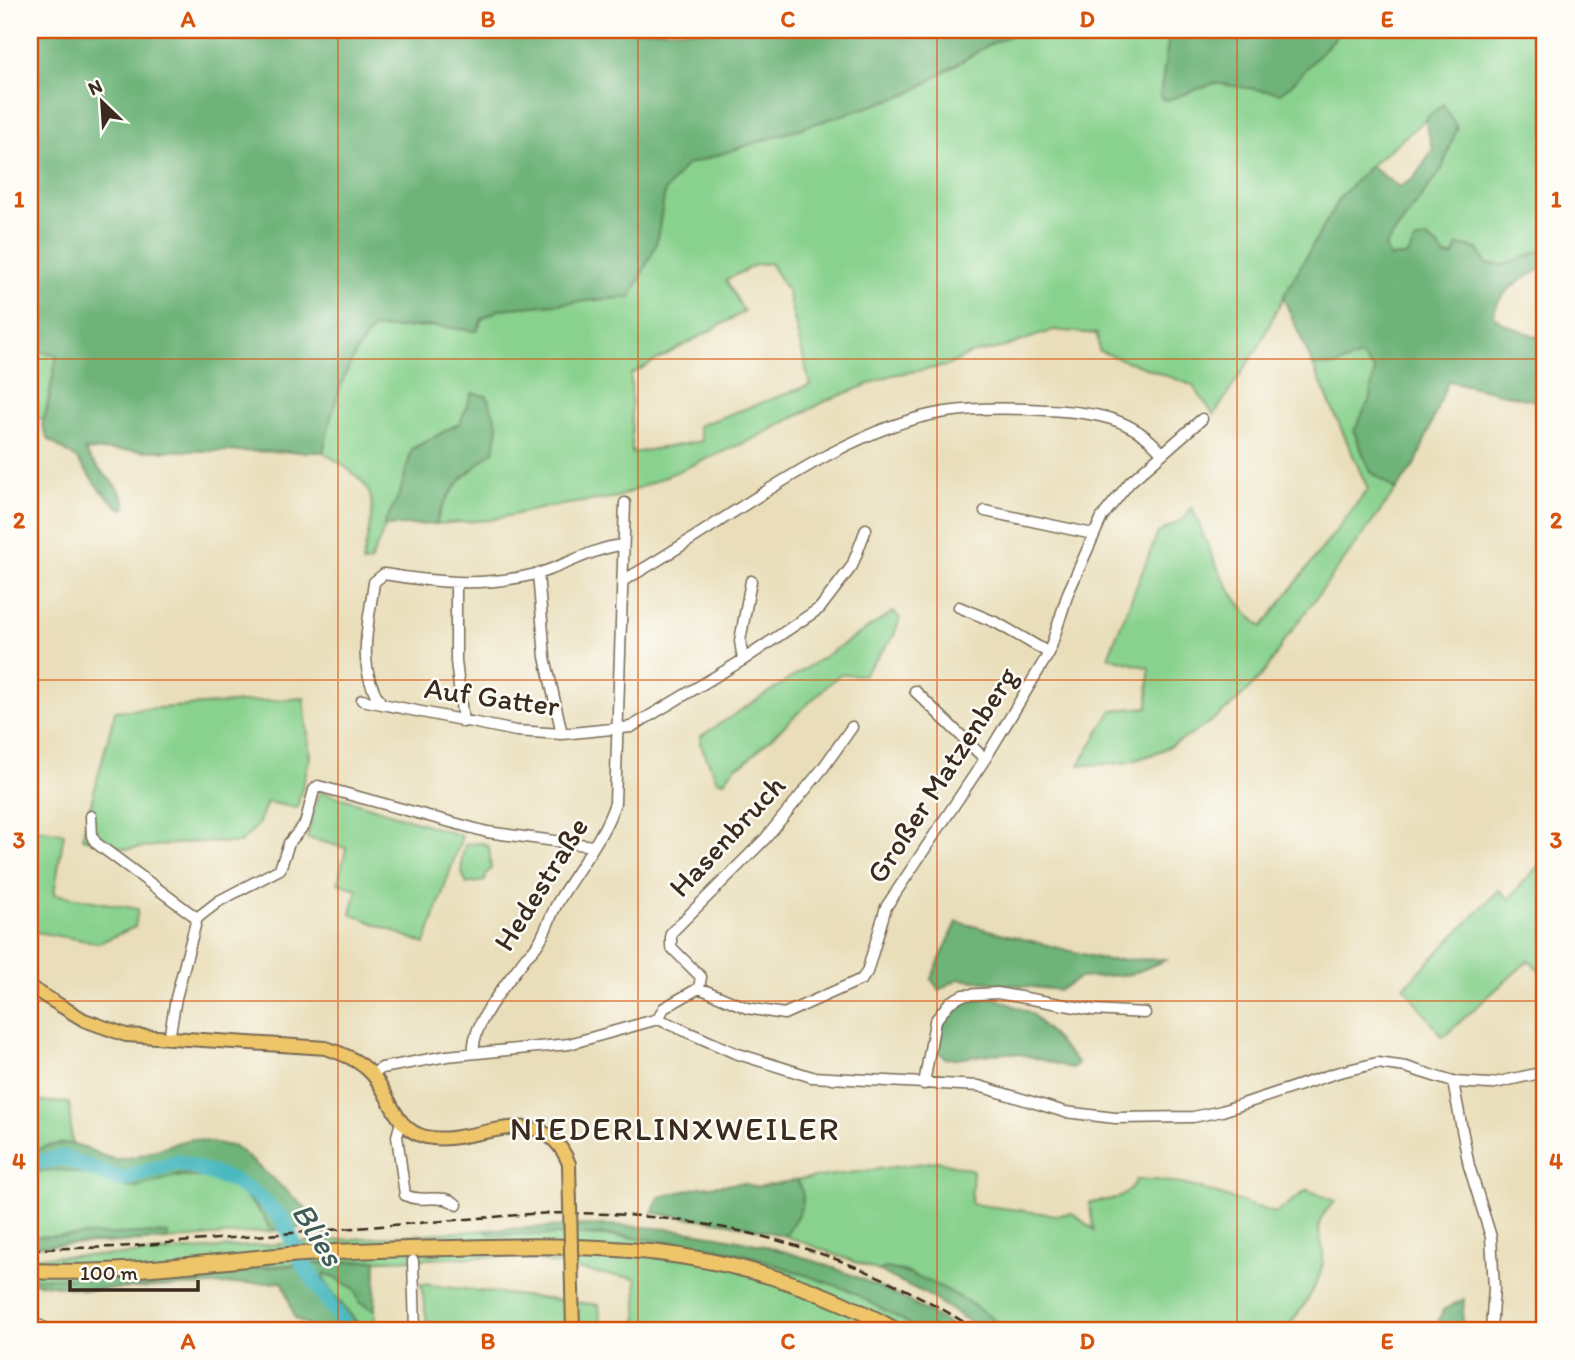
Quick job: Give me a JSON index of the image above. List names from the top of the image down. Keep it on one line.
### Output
{"streets":{"street":["Auf Gatter","Großer Matzenberg","Hasenbruch","Hedestraße"]},"crossings":[["Auf Gatter","Hedestraße"],["Großer Matzenberg","Hasenbruch"]],"districts":["NIEDERLINXWEILER"],"water":["Blies"],"scale_bar":"100 m","north":"top left","grid":{"columns":["A","B","C","D","E"],"rows":["1","2","3","4"]}}
